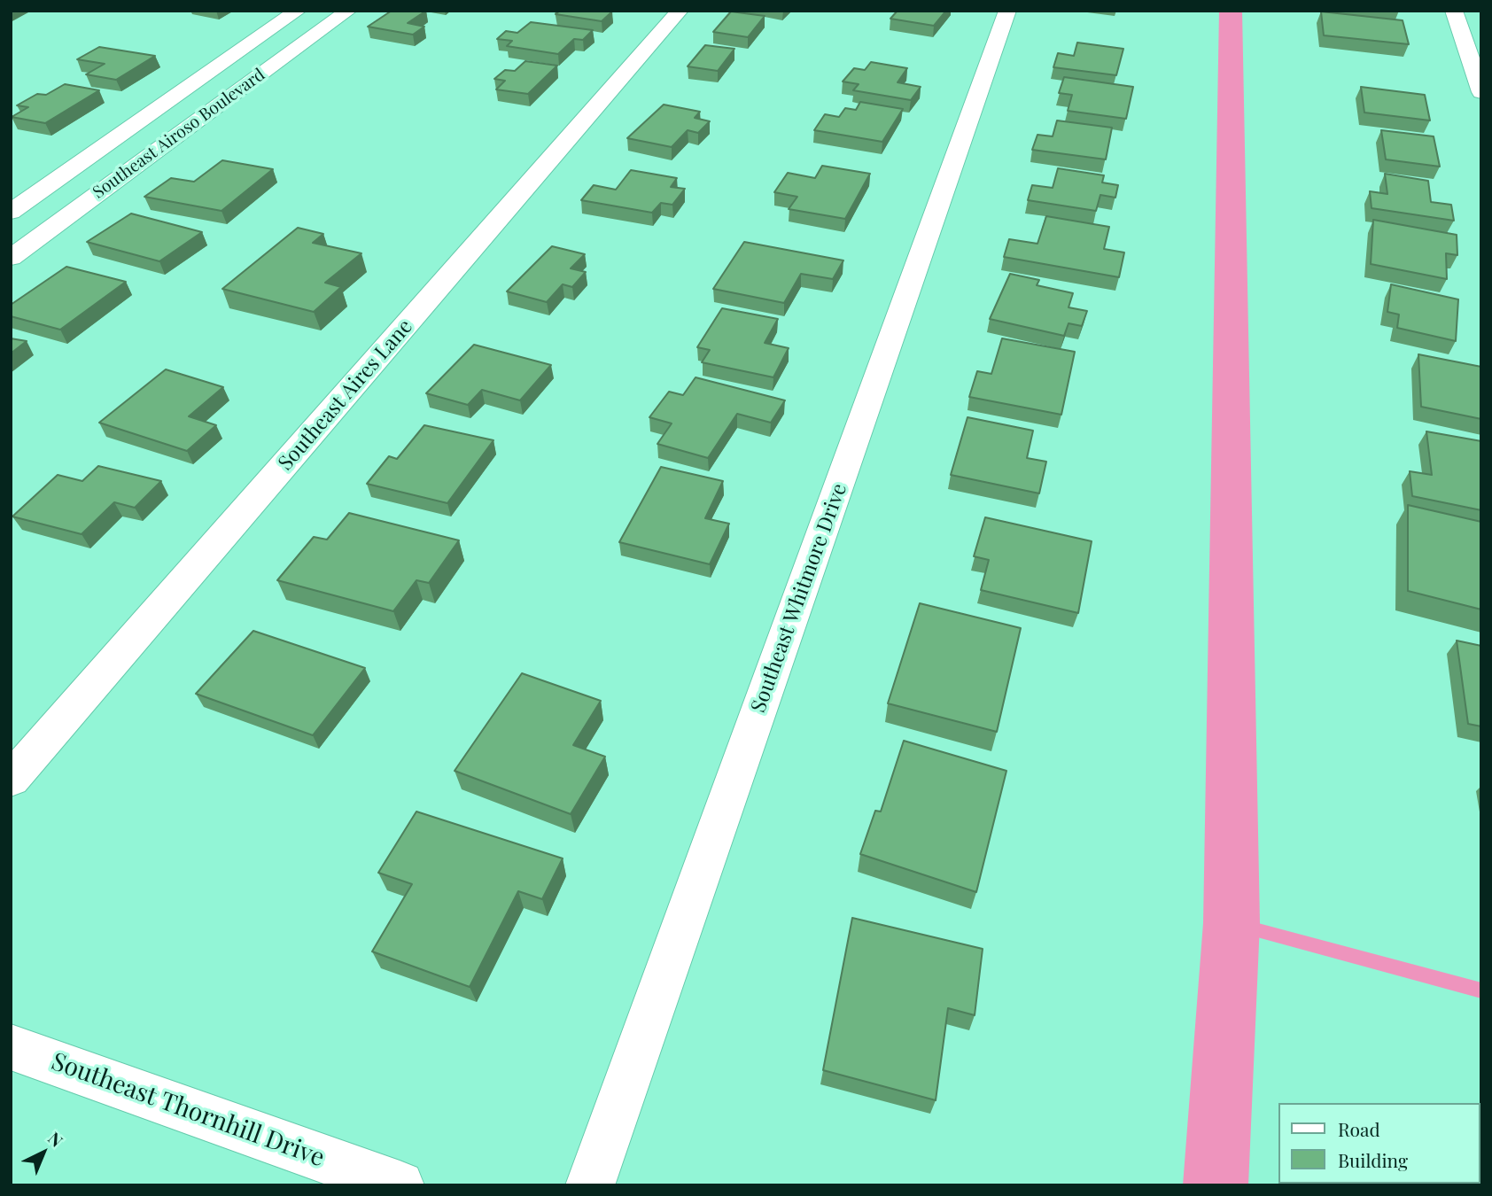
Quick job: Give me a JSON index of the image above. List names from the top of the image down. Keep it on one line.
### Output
{"streets":{"street":["Southeast Airoso Boulevard","Southeast Aires Lane","Southeast Whitmore Drive","Southeast Thornhill Drive"]},"legend":["Road","Building"],"north":"top right"}
